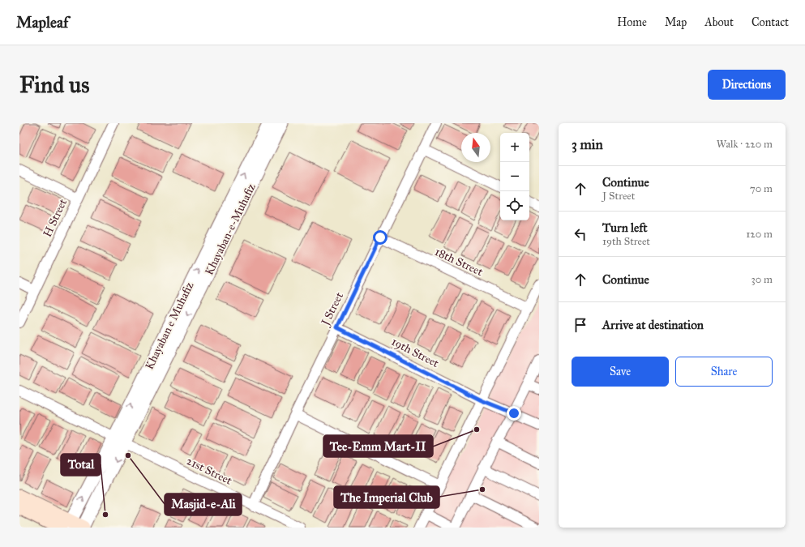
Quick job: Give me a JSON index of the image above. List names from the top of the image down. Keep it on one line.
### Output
{"streets":{"street":["H Street","Khayaban-e-Muhafiz","18th Street","J Street","Khayaban e Muhafiz","19th Street","21st Street"]},"crossings":[["Khayaban-e-Muhafiz","Khayaban e Muhafiz"],["Khayaban-e-Muhafiz","21st Street"],["18th Street","J Street"],["J Street","19th Street"],["J Street","21st Street"]],"one_way":["Khayaban-e-Muhafiz","Khayaban e Muhafiz"],"places":["Tee-Emm Mart-II","Masjid-e-Ali","The Imperial Club","Total"],"north":"top","page":{"header":"Mapleaf","nav":["Home","Map","About","Contact"],"buttons":["Directions",["Save","Share"]],"title":"Find us","heading":["3 min","Walk · 220 m"],"map_buttons":["+","−"],"list":[["Continue","J Street","70 m"],["Turn left","19th Street","120 m"],["Continue","30 m"],"Arrive at destination"]}}
